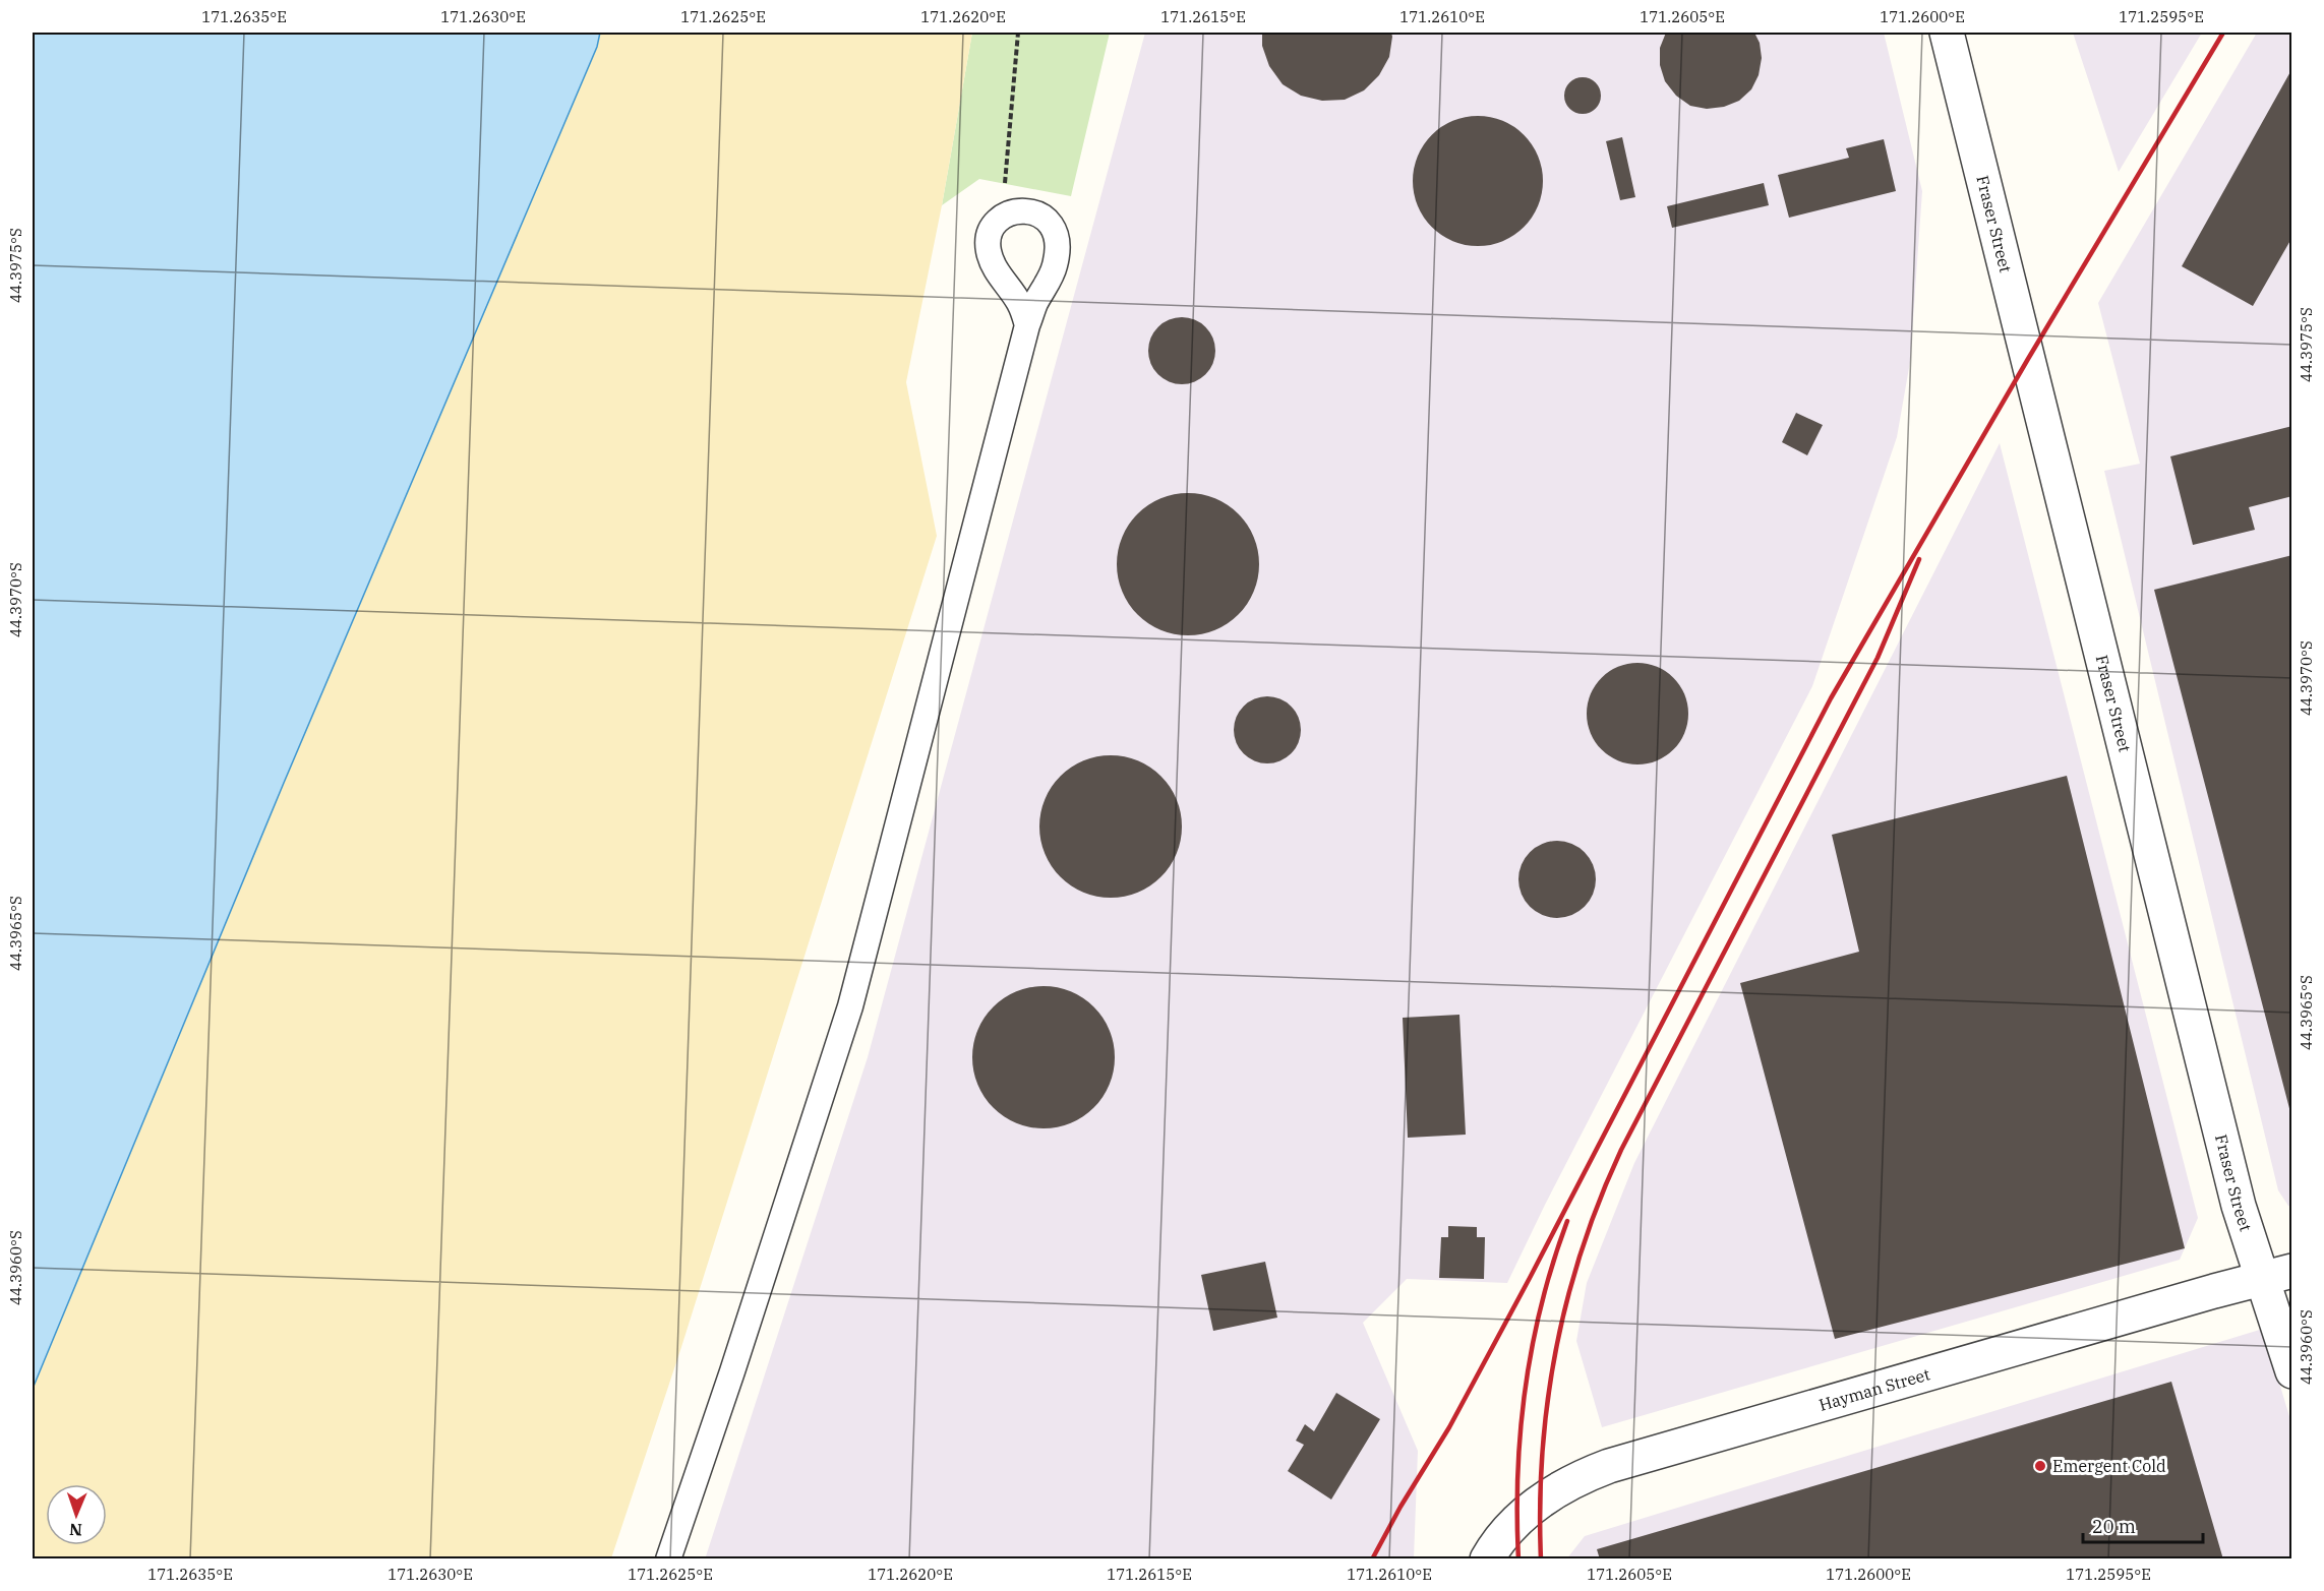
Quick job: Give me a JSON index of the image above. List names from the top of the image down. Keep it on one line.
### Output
{"streets":{"street":["Fraser Street","Hayman Street"]},"crossings":[["Fraser Street","Hayman Street"]],"places":["Emergent Cold"],"scale_bar":"20 m","north":"bottom","coordinates":["171.2635°E","171.2630°E","171.2625°E","171.2620°E","171.2615°E","171.2610°E","171.2605°E","171.2600°E","171.2595°E","44.3975°S","44.3970°S","44.3965°S","44.3960°S"]}
